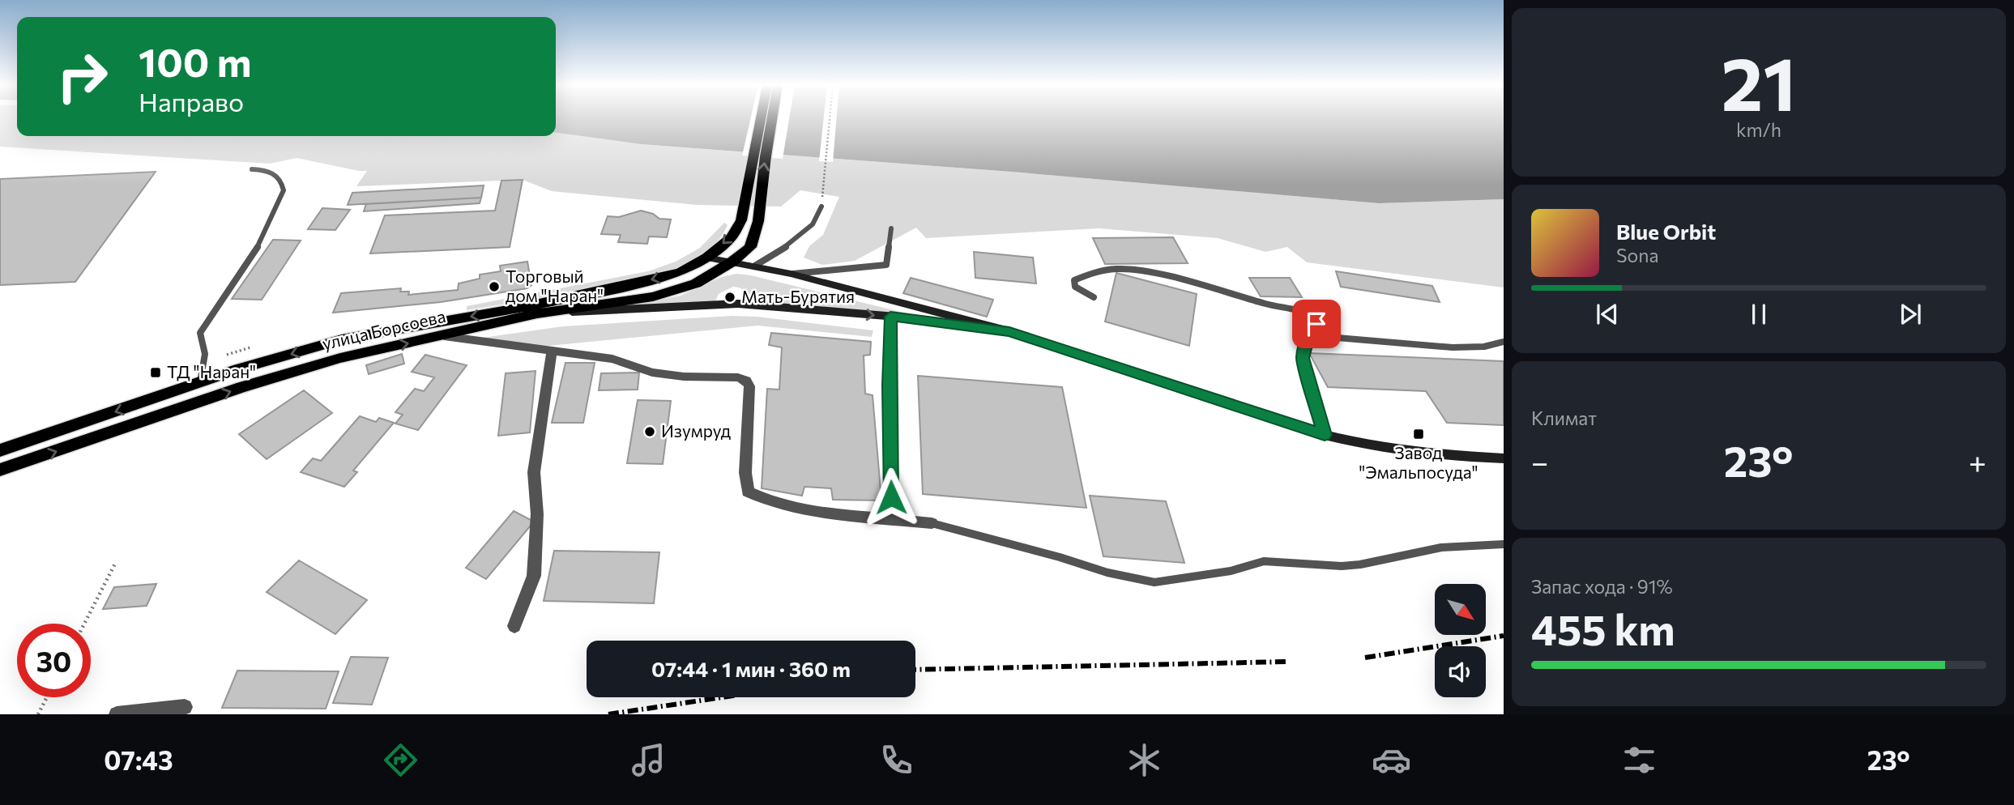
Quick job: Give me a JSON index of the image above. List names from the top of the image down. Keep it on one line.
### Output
{"streets":{"main road":["улица Борсоева"]},"places":{"other":["Торговый дом \"Наран\"","Мать-Бурятия","Изумруд"],"transit":["ТД \"Наран\"","Завод \"Эмальпосуда\""]},"north":"bottom right","page":{"tile":[["21","km/h"],"Климат",["Запас хода · 91%","455 km"]],"turn":["100 m","Направо"],"song":["Blue Orbit","Sona"],"heat":["−","23°","+"],"limit":"30","trip":"07:44 · 1 мин · 360 m","tabs":["07:43","23°"]}}
